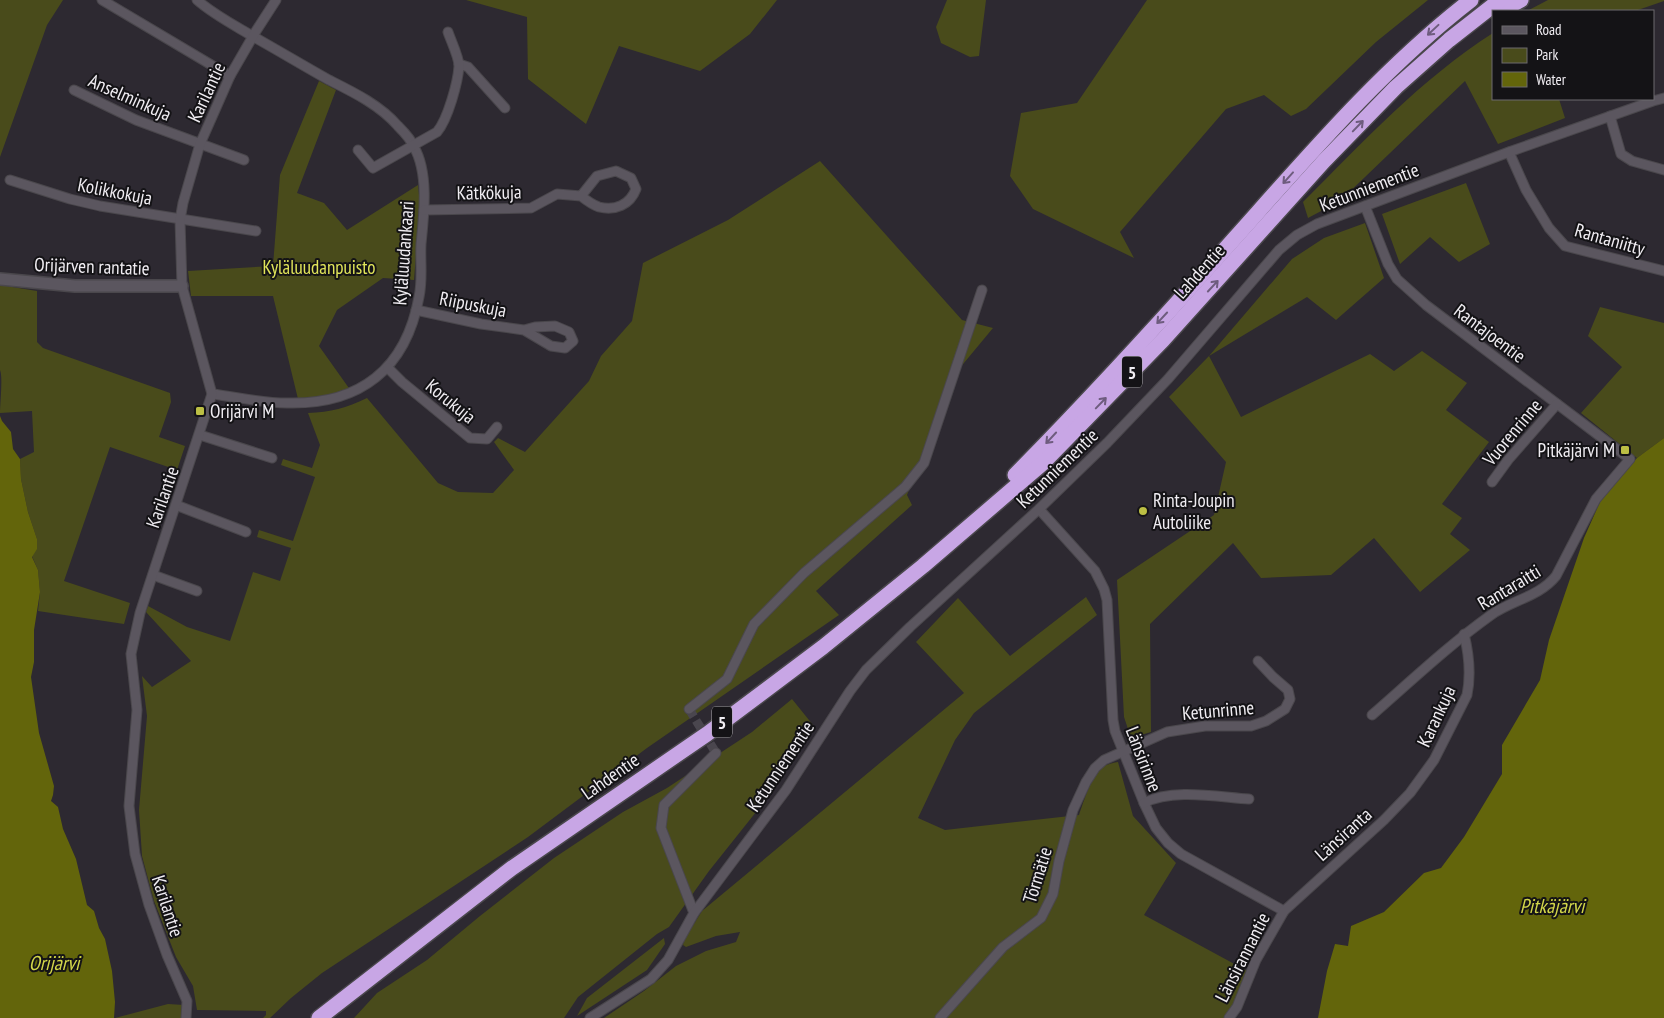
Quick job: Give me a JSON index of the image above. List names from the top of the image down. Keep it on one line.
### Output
{"streets":{"highway":["Lahdentie","5"],"street":["Karilantie","Anselminkuja","Ketunniementie","Kolikkokuja","Kätkökuja","Rantaniitty","Kyläluudankaari","Orijärven rantatie","Riipuskuja","Rantajoentie","Korukuja","Vuorenrinne","Rantaraitti","Ketunrinne","Karankuja","Länsirinne","Länsiranta","Törmätie","Länsirannantie"]},"crossings":[["Karilantie","Anselminkuja"],["Karilantie","Kolikkokuja"],["Karilantie","Kyläluudankaari"],["Karilantie","Orijärven rantatie"],["Ketunniementie","Rantaniitty"],["Ketunniementie","Rantajoentie"],["Ketunniementie","Länsirinne"],["Kätkökuja","Kyläluudankaari"],["Kyläluudankaari","Riipuskuja"],["Kyläluudankaari","Korukuja"],["Rantajoentie","Vuorenrinne"],["Rantajoentie","Rantaraitti"],["Rantaraitti","Karankuja"],["Ketunrinne","Länsirinne"],["Ketunrinne","Törmätie"],["Karankuja","Länsiranta"],["Länsirinne","Länsiranta"],["Länsirinne","Törmätie"],["Länsirinne","Länsirannantie"],["Länsiranta","Länsirannantie"]],"water":["Pitkäjärvi","Orijärvi"],"parks":["Kyläluudanpuisto"],"places":{"transit":["Orijärvi M","Pitkäjärvi M"],"other":["Rinta-Joupin Autoliike"]},"legend":["Road","Park","Water"]}
